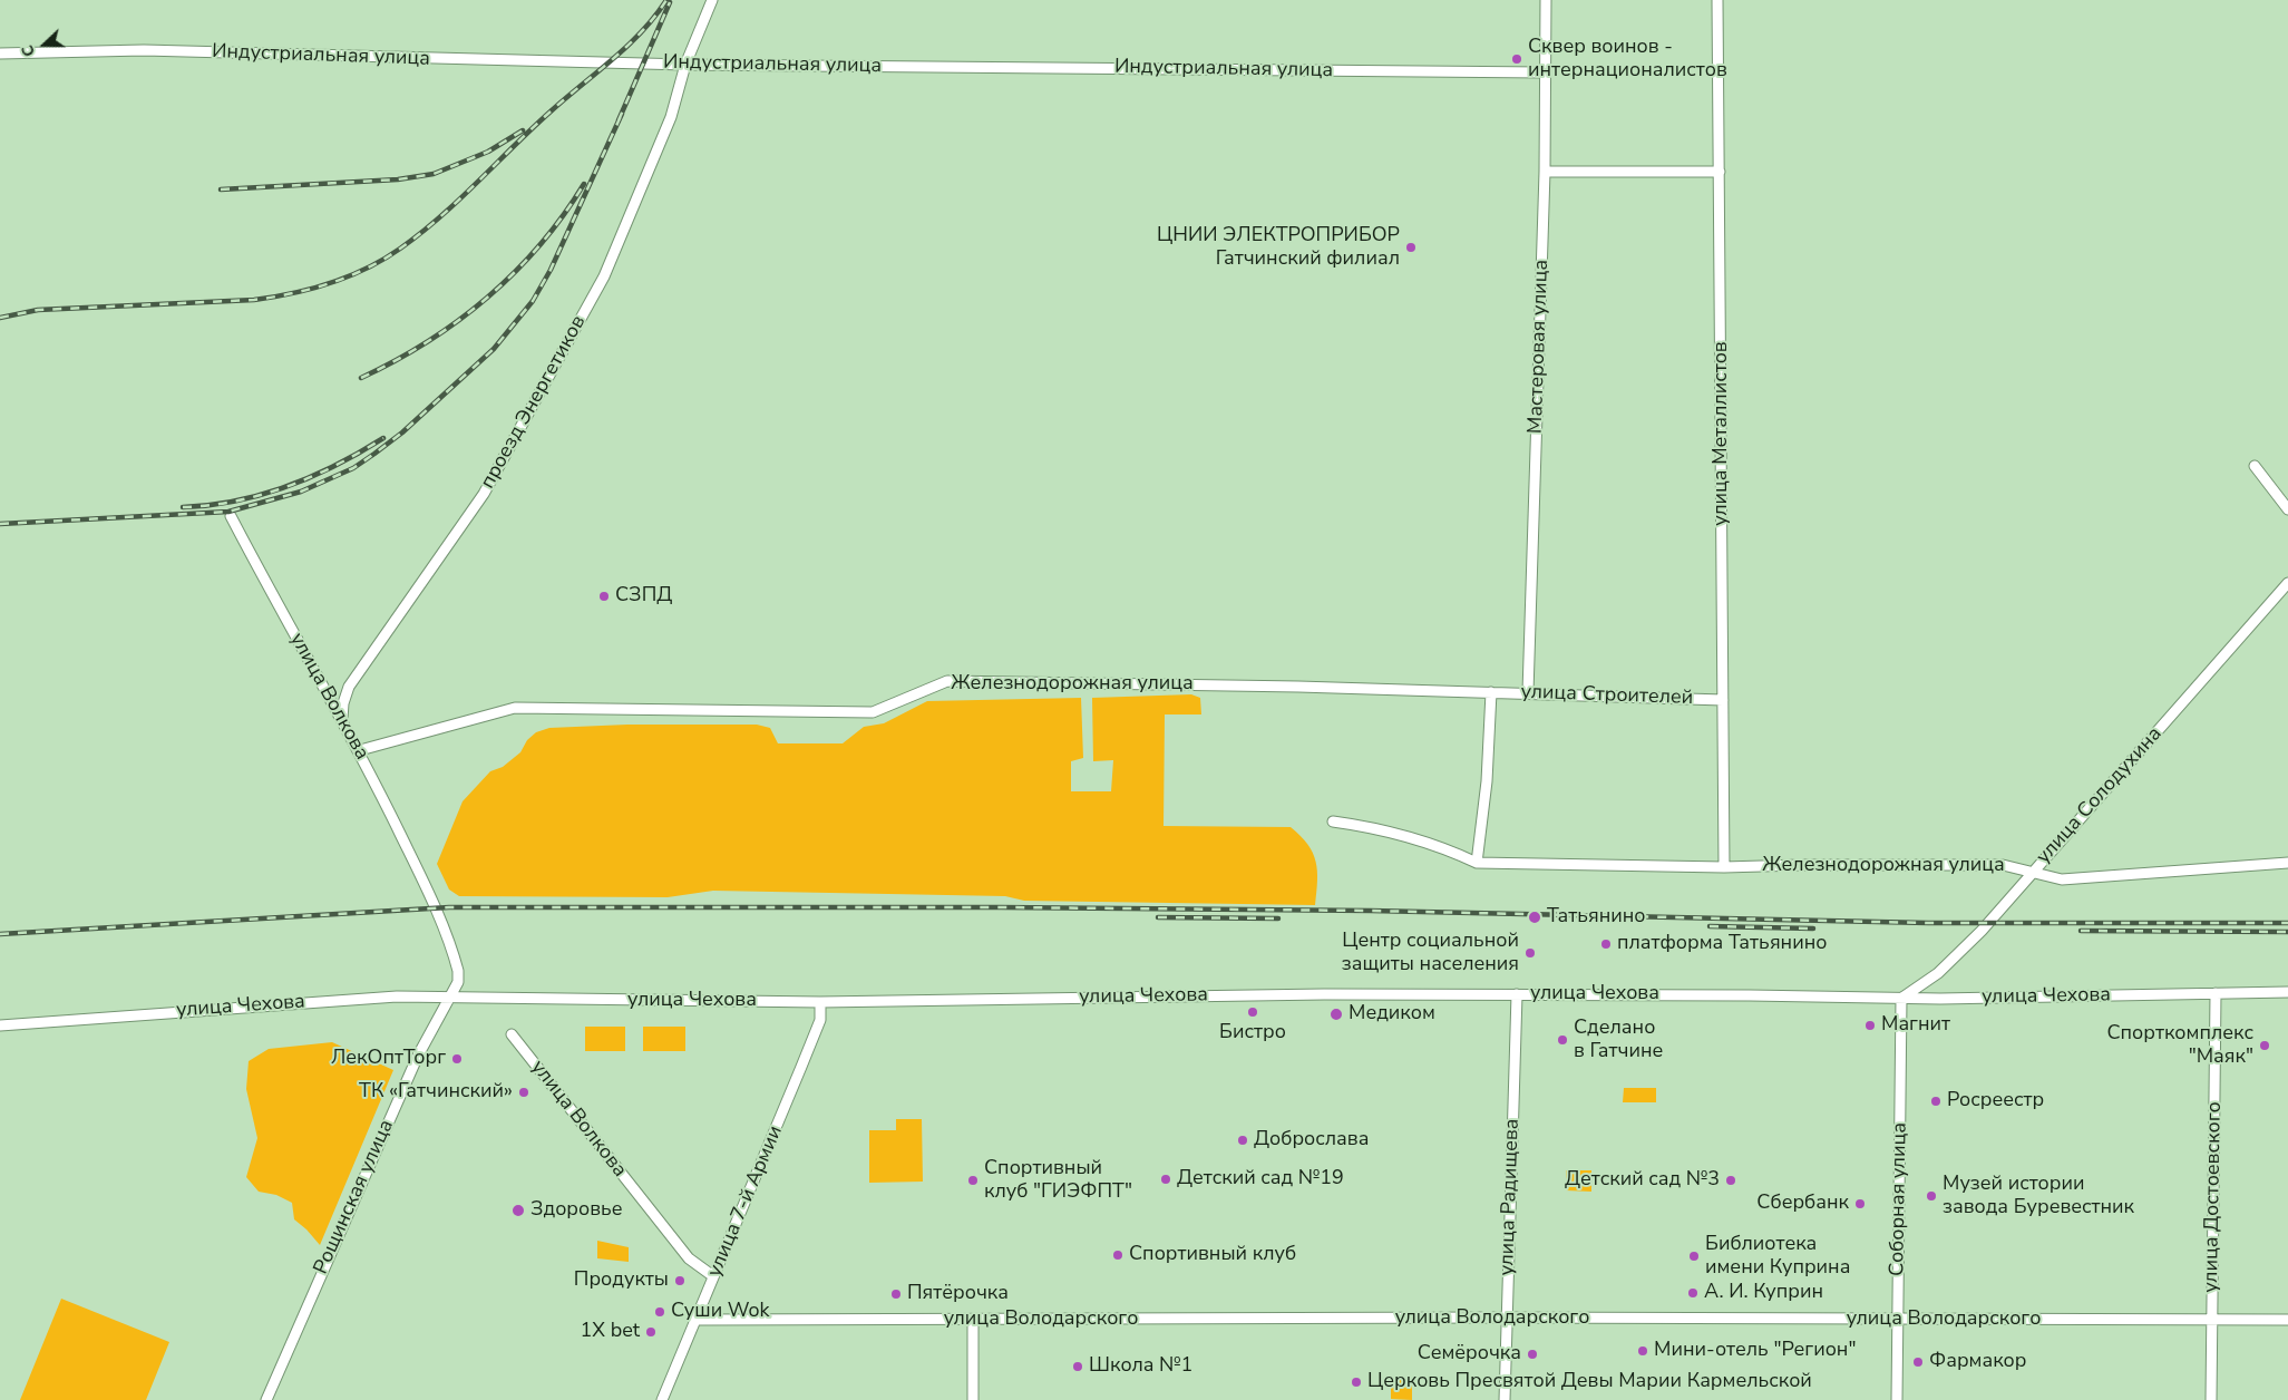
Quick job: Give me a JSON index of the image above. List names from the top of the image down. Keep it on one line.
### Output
{"streets":{"street":["Индустриальная улица","Мастеровая улица","проезд Энергетиков","улица Металлистов","Железнодорожная улица","улица Строителей","улица Волкова","улица Солодухина","улица Чехова","Рощинская улица","улица Радищева","улица Достоевского","Соборная улица","улица 7-й Армии","улица Володарского"]},"crossings":[["Индустриальная улица","Мастеровая улица"],["Индустриальная улица","проезд Энергетиков"],["Мастеровая улица","улица Строителей"],["проезд Энергетиков","улица Волкова"],["улица Металлистов","Железнодорожная улица"],["улица Металлистов","улица Строителей"],["Железнодорожная улица","улица Строителей"],["Железнодорожная улица","улица Волкова"],["Железнодорожная улица","улица Солодухина"],["улица Волкова","улица Чехова"],["улица Волкова","Рощинская улица"],["улица Волкова","улица 7-й Армии"],["улица Солодухина","улица Чехова"],["улица Солодухина","Соборная улица"],["улица Чехова","Рощинская улица"],["улица Чехова","улица Радищева"],["улица Чехова","улица Достоевского"],["улица Чехова","Соборная улица"],["улица Чехова","улица 7-й Армии"],["улица Радищева","улица Володарского"],["улица Достоевского","улица Володарского"],["Соборная улица","улица Володарского"],["улица 7-й Армии","улица Володарского"]],"places":["Сквер воинов - интернационалистов","ЦНИИ ЭЛЕКТРОПРИБОР Гатчинский филиал","СЗПД","Татьянино","платформа Татьянино","Центр социальной защиты населения","Бистро","Медиком","Магнит","Сделано в Гатчине","Спорткомплекс \"Маяк\"","ЛекОптТорг","ТК «Гатчинский»","Росреестр","Доброслава","Детский сад №19","Спортивный клуб \"ГИЭФПТ\"","Детский сад №3","Музей истории завода Буревестник","Сбербанк","Здоровье","Спортивный клуб","Библиотека имени Куприна","Продукты","А. И. Куприн","Пятёрочка","Суши Wok","1X bet","Мини-отель \"Регион\"","Семёрочка","Фармакор","Школа №1","Церковь Пресвятой Девы Марии Кармельской"],"north":"left"}
